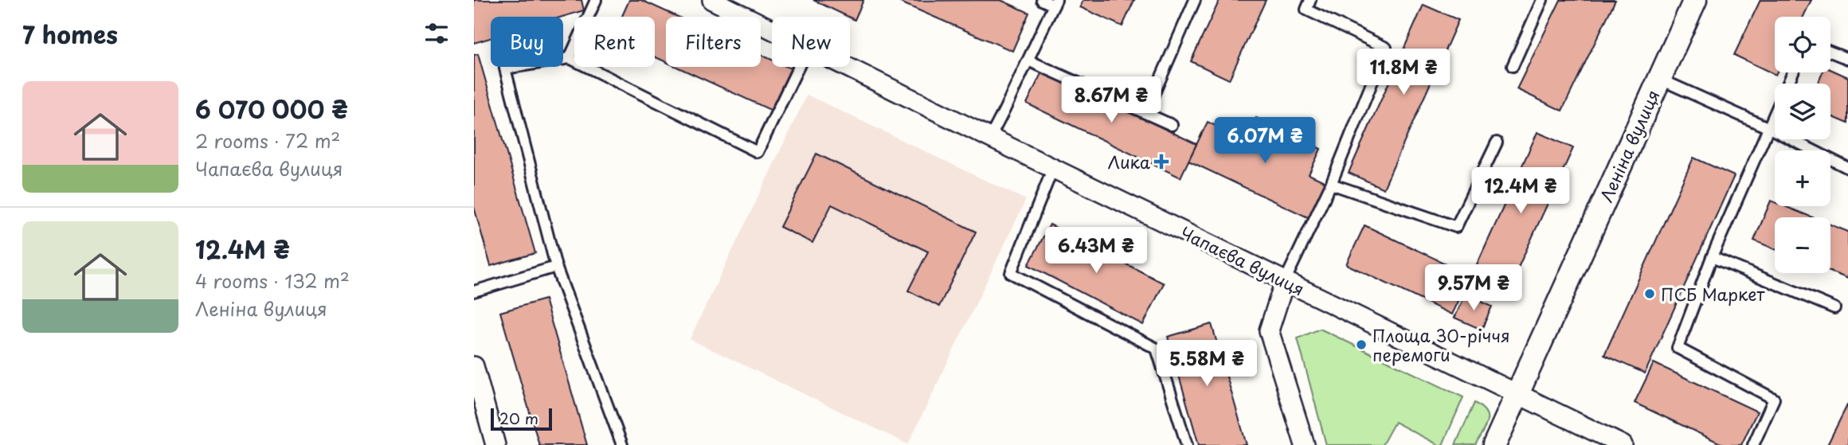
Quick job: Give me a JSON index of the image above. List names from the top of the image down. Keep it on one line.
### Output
{"streets":{"street":["Леніна вулиця","Чапаєва вулиця"]},"crossings":[["Леніна вулиця","Чапаєва вулиця"]],"places":{"health":["Лика"],"other":["ПСБ Маркет","Площа 30-річчя перемоги"]},"scale_bar":"20 m","page":{"heading":"7 homes","map_buttons":["+","−"],"chip":["Buy","Rent","Filters","New"],"price":["11.8M ₴","8.67M ₴","6.07M ₴","12.4M ₴","6.43M ₴","9.57M ₴","5.58M ₴"],"list":[{"name":"6 070 000 ₴","note":"2 rooms · 72 m² · Чапаєва вулиця"},{"name":"12.4M ₴","note":"4 rooms · 132 m² · Леніна вулиця"}],"scale":"20 m"}}
